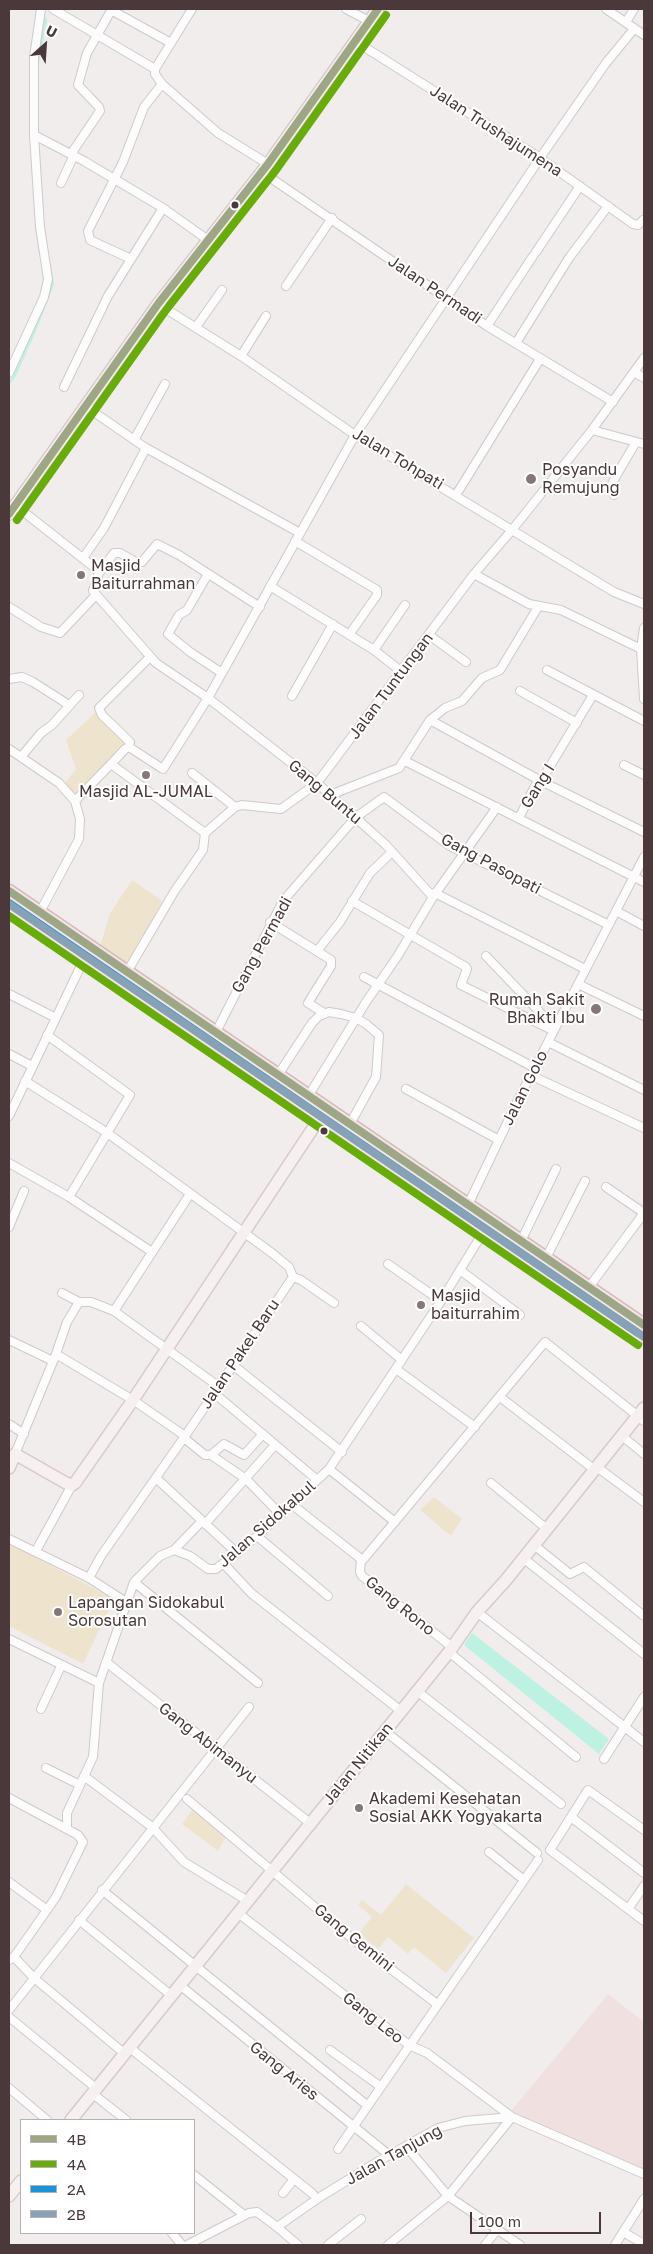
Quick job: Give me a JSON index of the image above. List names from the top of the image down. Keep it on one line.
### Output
{"streets":{"street":["Jalan Trushajumena","Jalan Permadi","Jalan Tohpati","Jalan Tuntungan","Gang I","Gang Buntu","Gang Pasopati","Gang Permadi","Jalan Golo","Jalan Pakel Baru","Jalan Sidokabul","Gang Rono","Gang Abimanyu","Jalan Nitikan","Gang Gemini","Gang Leo","Gang Aries","Jalan Tanjung"]},"crossings":[["Jalan Permadi","Jalan Tuntungan"],["Jalan Tohpati","Jalan Tuntungan"],["Jalan Tuntungan","Gang Buntu"],["Gang I","Jalan Golo"],["Gang Buntu","Gang Pasopati"],["Gang Buntu","Gang Permadi"],["Gang Pasopati","Gang Permadi"],["Gang Pasopati","Jalan Golo"],["Jalan Sidokabul","Gang Rono"],["Gang Rono","Jalan Nitikan"],["Gang Abimanyu","Jalan Nitikan"],["Jalan Nitikan","Gang Gemini"],["Jalan Nitikan","Gang Leo"],["Jalan Nitikan","Gang Aries"],["Gang Leo","Jalan Tanjung"],["Gang Aries","Jalan Tanjung"]],"places":["Posyandu Remujung","Masjid Baiturrahman","Masjid AL-JUMAL","Rumah Sakit Bhakti Ibu","Masjid baiturrahim","Lapangan Sidokabul Sorosutan","Akademi Kesehatan Sosial AKK Yogyakarta"],"lines":["transit line 4B","transit line 4A","transit line 2A","transit line 2B"],"legend":["4B","4A","2A","2B"],"scale_bar":"100 m","north":"top right"}
